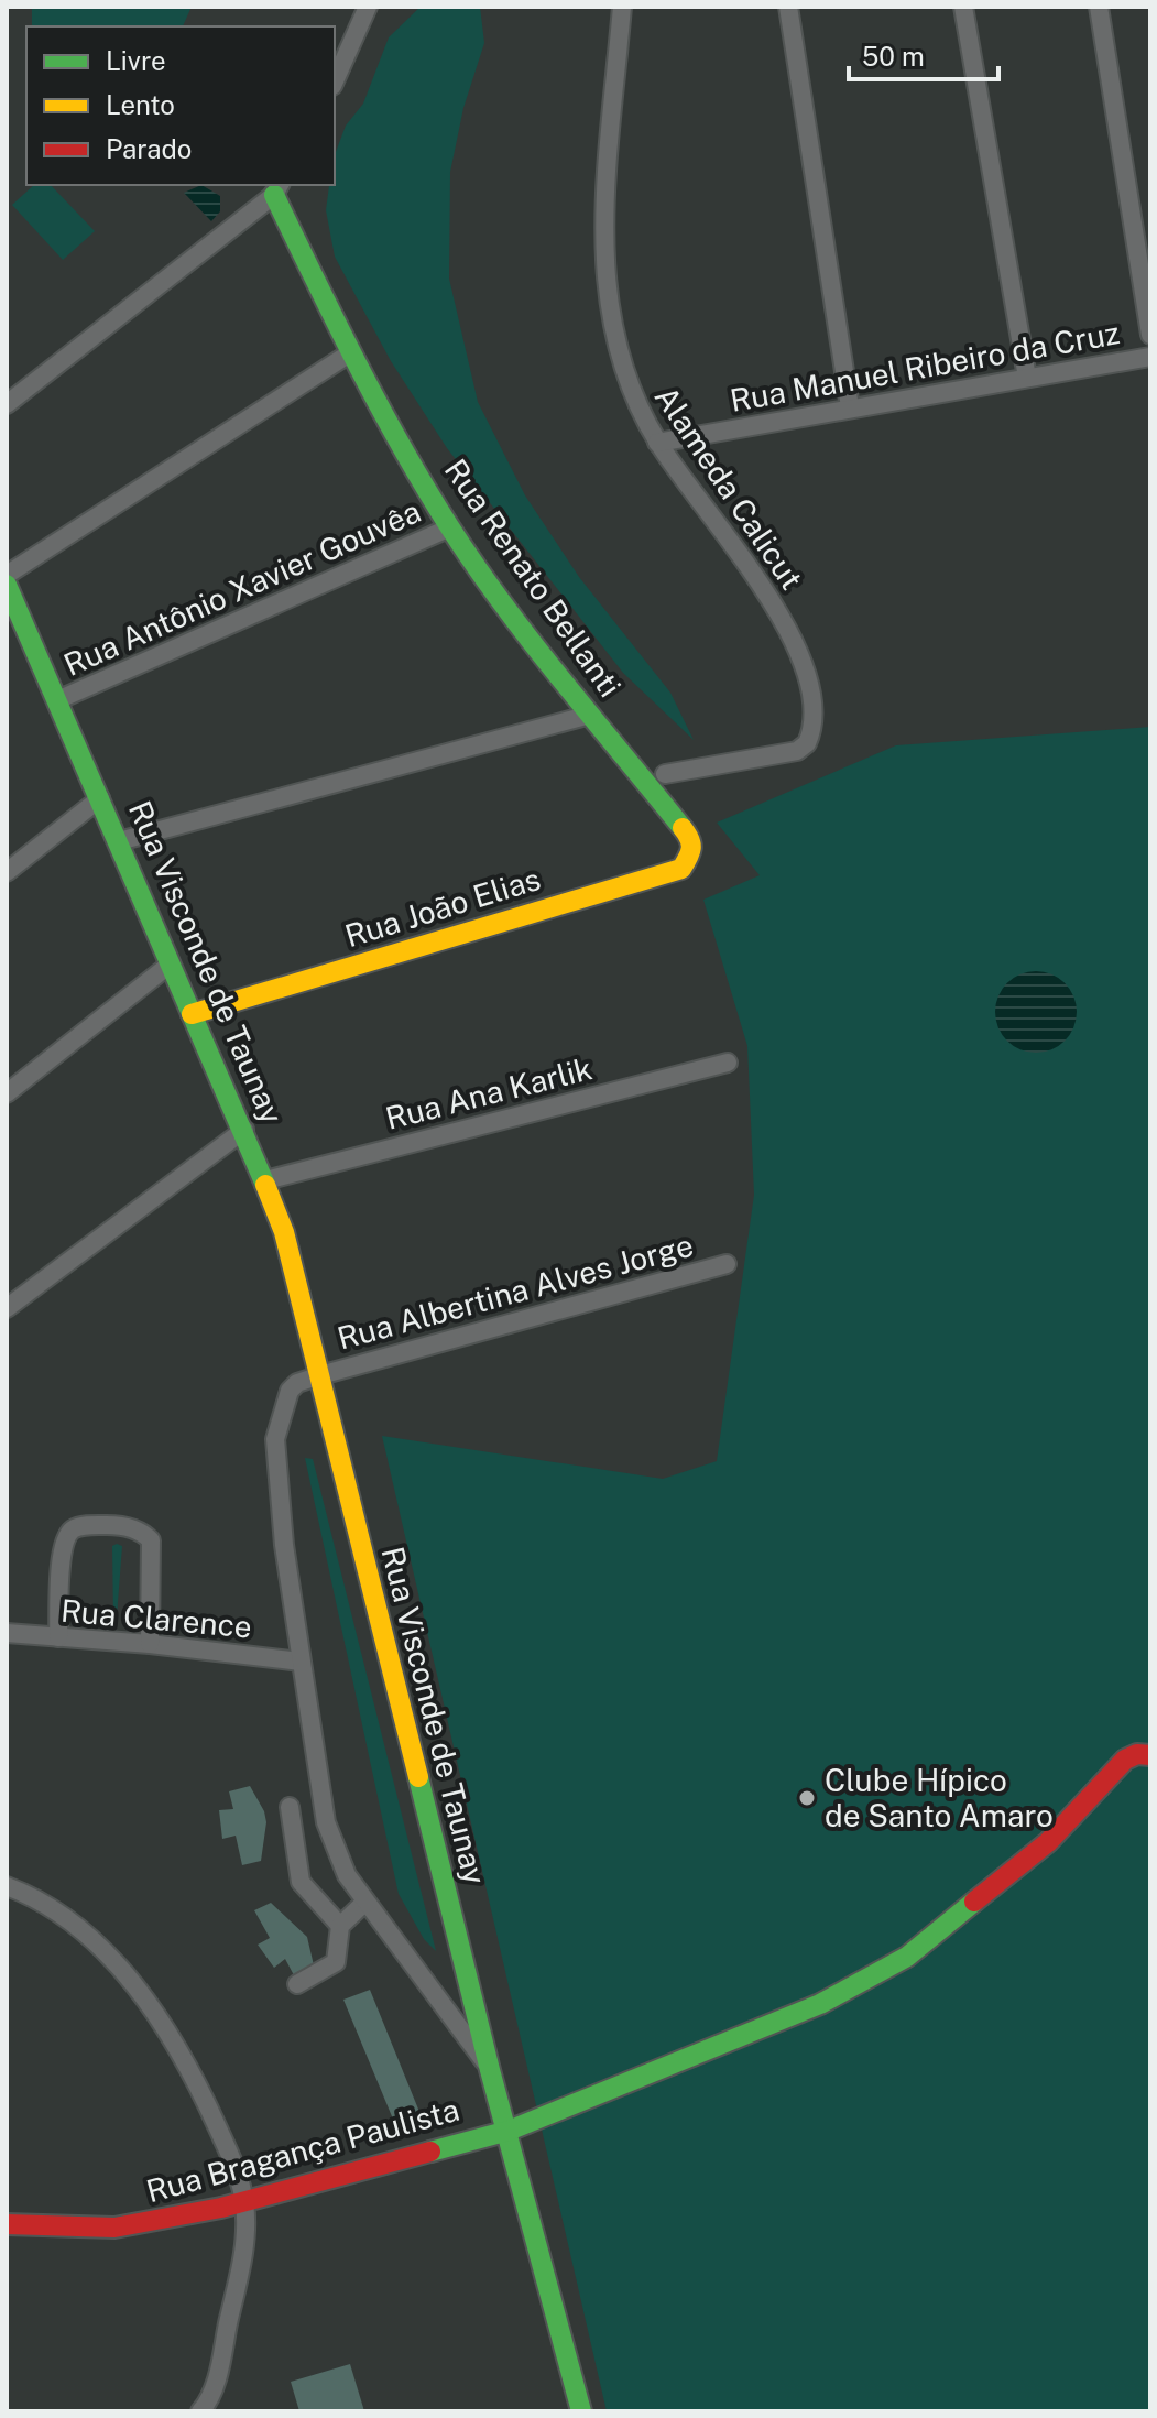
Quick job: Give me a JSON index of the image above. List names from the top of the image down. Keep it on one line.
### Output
{"streets":{"street":["Rua Manuel Ribeiro da Cruz","Alameda Calicut","Rua Renato Bellanti","Rua Antônio Xavier Gouvêa","Rua João Elias","Rua Visconde de Taunay","Rua Ana Karlik","Rua Albertina Alves Jorge","Rua Clarence","Rua Bragança Paulista"]},"crossings":[["Rua Manuel Ribeiro da Cruz","Alameda Calicut"],["Rua Renato Bellanti","Rua Antônio Xavier Gouvêa"],["Rua Renato Bellanti","Rua João Elias"],["Rua Antônio Xavier Gouvêa","Rua Visconde de Taunay"],["Rua João Elias","Rua Visconde de Taunay"],["Rua Visconde de Taunay","Rua Ana Karlik"],["Rua Visconde de Taunay","Rua Albertina Alves Jorge"],["Rua Visconde de Taunay","Rua Clarence"],["Rua Visconde de Taunay","Rua Bragança Paulista"]],"places":["Clube Hípico de Santo Amaro"],"legend":["Livre","Lento","Parado"],"scale_bar":"50 m"}
